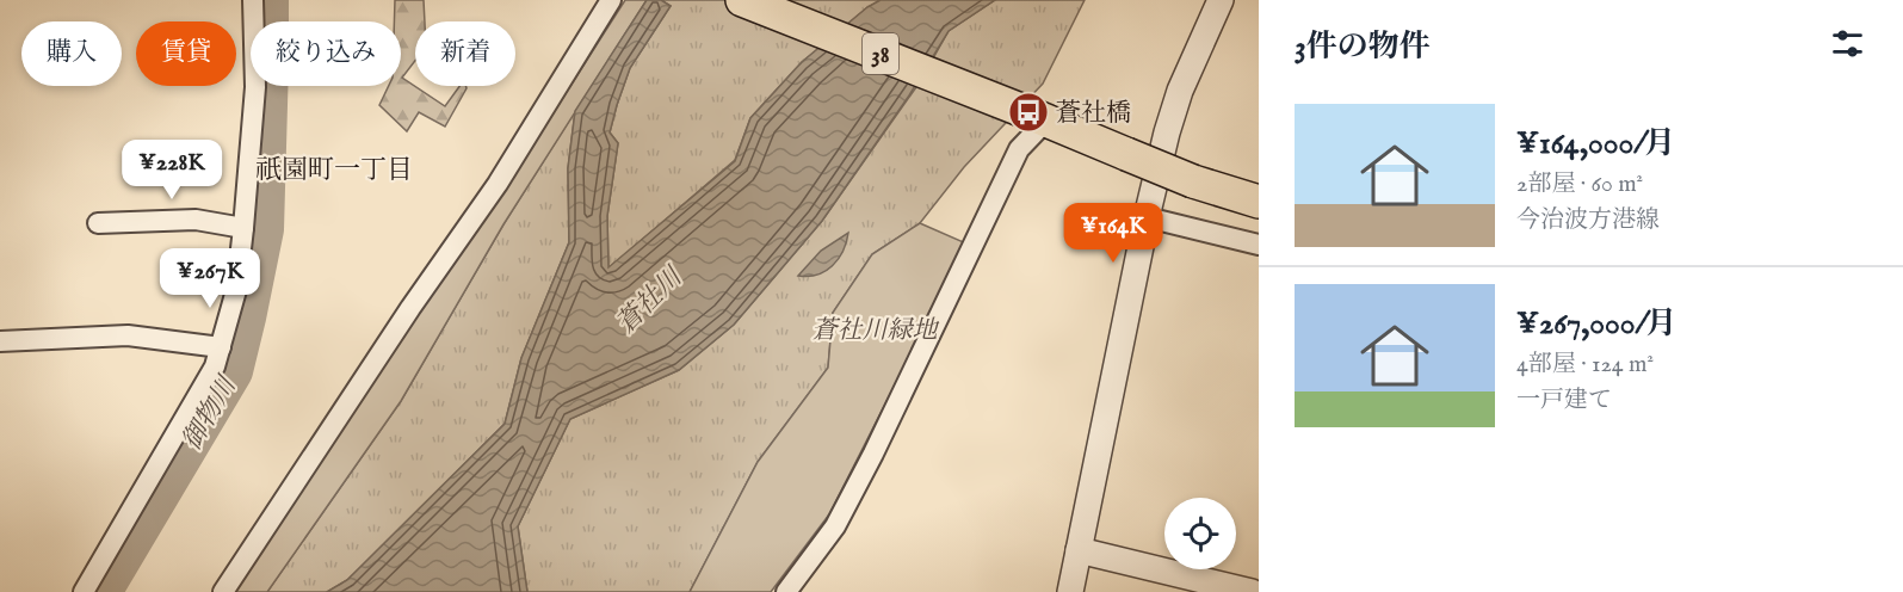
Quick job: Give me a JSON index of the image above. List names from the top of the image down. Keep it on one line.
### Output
{"streets":{"main road":["38"]},"districts":["祇園町一丁目"],"water":["蒼社川","御物川"],"parks":["蒼社川緑地"],"places":{"bus stop":["蒼社橋"]},"page":{"heading":"3件の物件","chip":["購入","賃貸","絞り込み","新着"],"list":[{"name":"¥164,000/月","note":"2部屋 · 60 m² · 今治波方港線"},{"name":"¥267,000/月","note":"4部屋 · 124 m² · 一戸建て"}],"price":["¥228K","¥164K","¥267K"]}}
